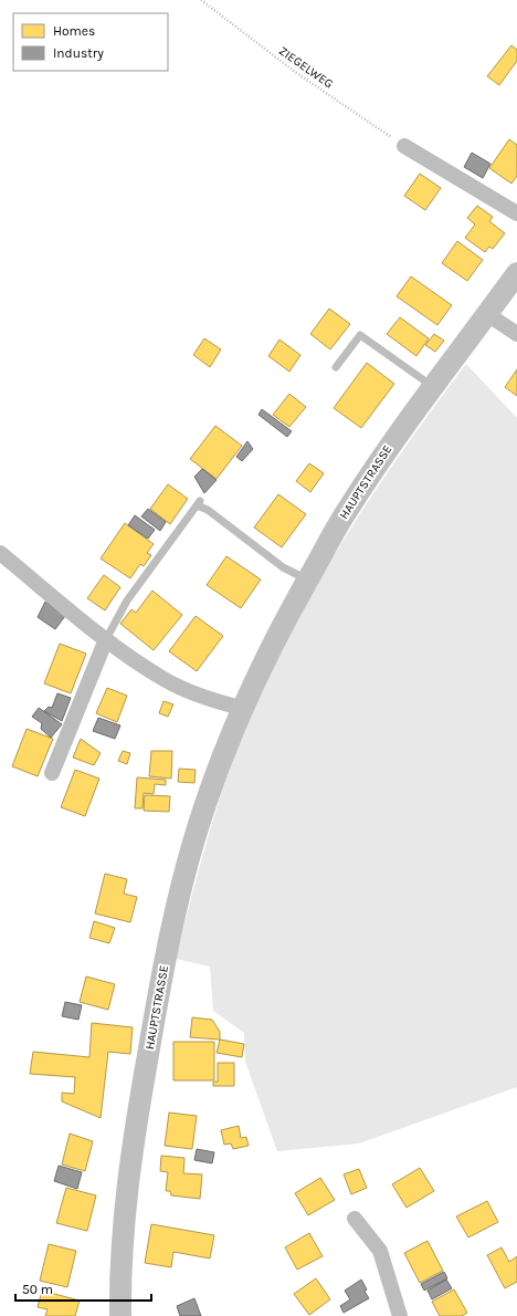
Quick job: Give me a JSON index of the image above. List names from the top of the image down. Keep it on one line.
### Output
{"streets":{"main road":["HAUPTSTRASSE"],"path":["ZIEGELWEG"]},"legend":["Homes","Industry"],"scale_bar":"50 m"}
